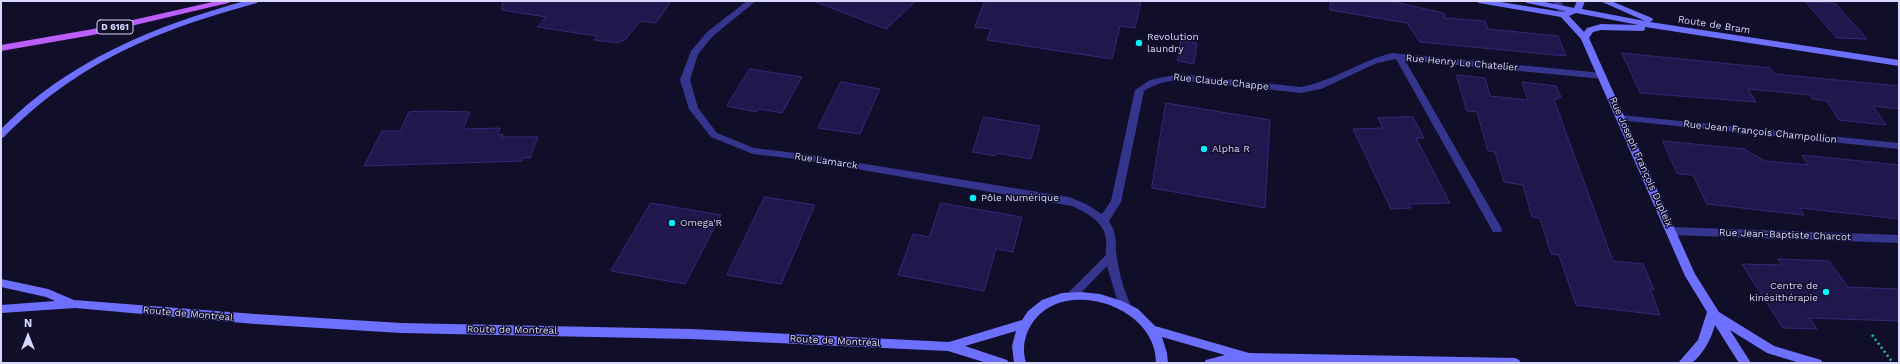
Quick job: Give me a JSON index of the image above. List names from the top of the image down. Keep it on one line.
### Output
{"streets":{"main road":["Route de Bram","D 6161","Rue Joseph François Dupleix","Route de Montréal"],"street":["Rue Henry Le Chatelier","Rue Claude Chappe","Rue Jean François Champollion","Rue Lamarck","Rue Jean-Baptiste Charcot"]},"crossings":[["Rue Henry Le Chatelier","Rue Claude Chappe"],["Rue Henry Le Chatelier","Rue Joseph François Dupleix"],["Rue Claude Chappe","Rue Lamarck"],["Rue Jean François Champollion","Rue Joseph François Dupleix"],["Rue Joseph François Dupleix","Rue Jean-Baptiste Charcot"]],"places":["Revolution laundry","Alpha R","Pôle Numérique","Omega'R","Centre de kinésithérapie"],"north":"top"}
